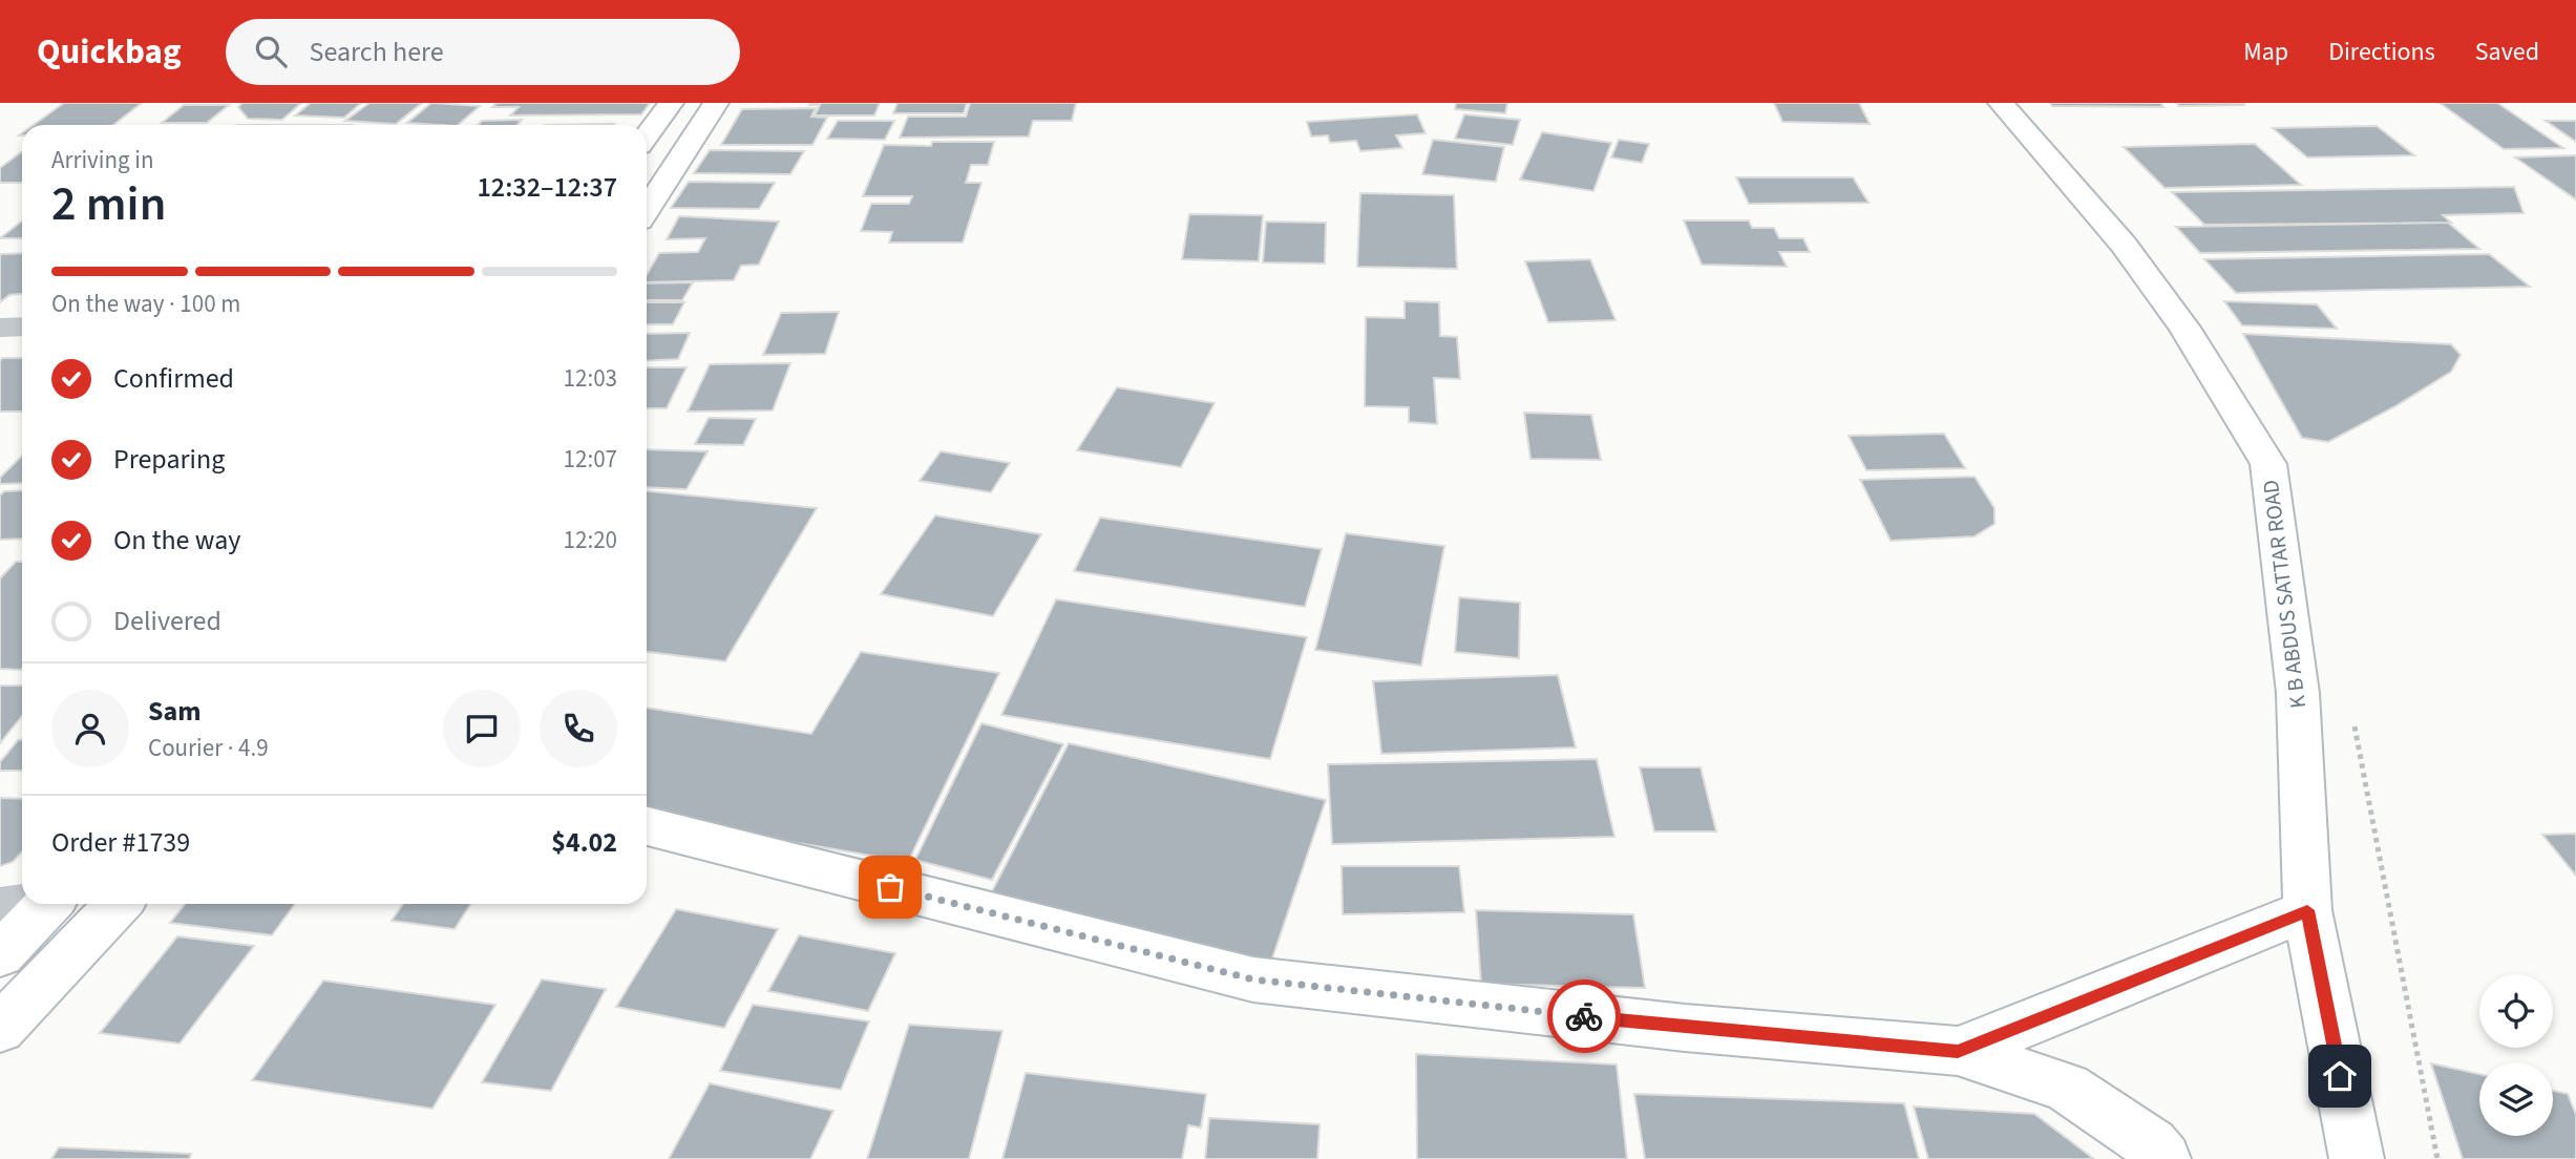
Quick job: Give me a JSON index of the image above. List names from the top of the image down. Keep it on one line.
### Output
{"streets":{"street":["K B ABDUS SATTAR ROAD"]},"page":{"header":"Quickbag","search":"Search here","nav":["Map","Directions","Saved"],"heading":["2 min","Arriving in","12:32–12:37"],"panel":["Sam","Courier · 4.9","Order #1739","$4.02"],"bar":"On the way · 100 m","list":[["Confirmed","12:03"],["Preparing","12:07"],["On the way","12:20"],"Delivered"]}}
